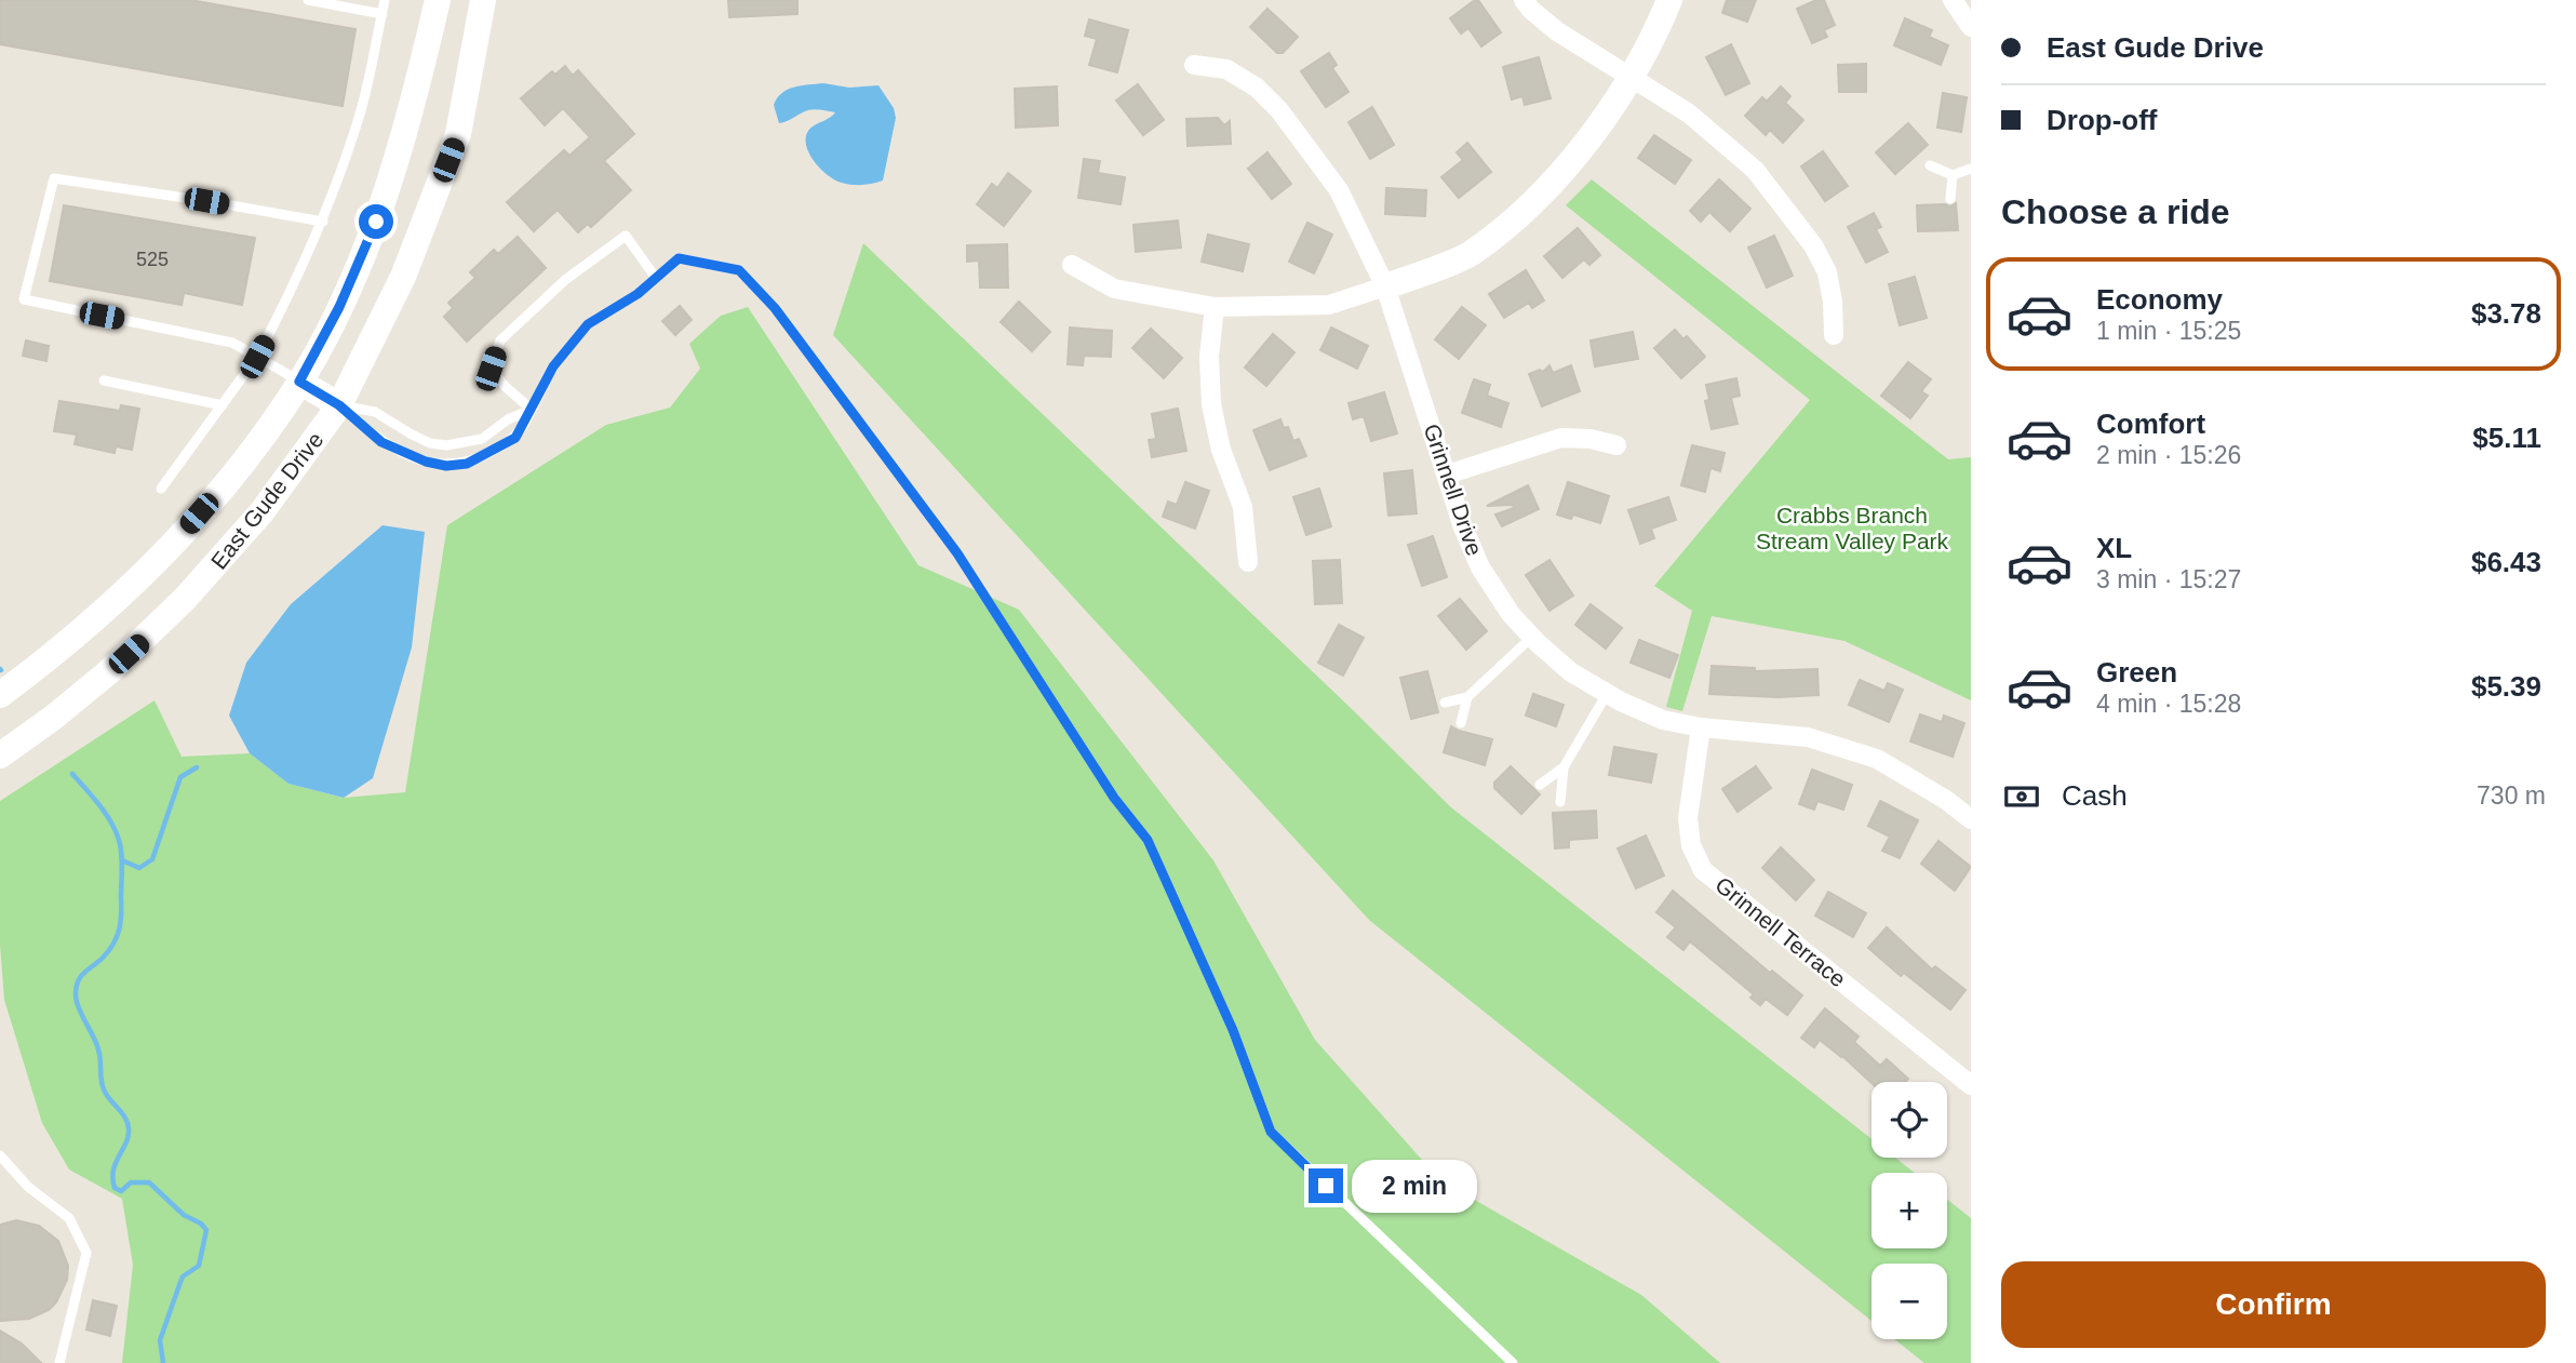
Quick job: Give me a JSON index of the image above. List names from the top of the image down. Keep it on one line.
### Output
{"streets":{"main road":["East Gude Drive"],"street":["Grinnell Drive","Grinnell Terrace"]},"crossings":[["Grinnell Drive","Grinnell Terrace"]],"parks":["Crabbs Branch Stream Valley Park"],"house_numbers":["525"],"page":{"banner":["East Gude Drive","Drop-off"],"heading":"Choose a ride","list":[{"name":"Economy","note":"1 min · 15:25","value":"$3.78"},{"name":"Comfort","note":"2 min · 15:26","value":"$5.11"},{"name":"XL","note":"3 min · 15:27","value":"$6.43"},{"name":"Green","note":"4 min · 15:28","value":"$5.39"}],"pay":["Cash","730 m"],"map_buttons":["+","−"],"bubble":"2 min","buttons":"Confirm"}}
